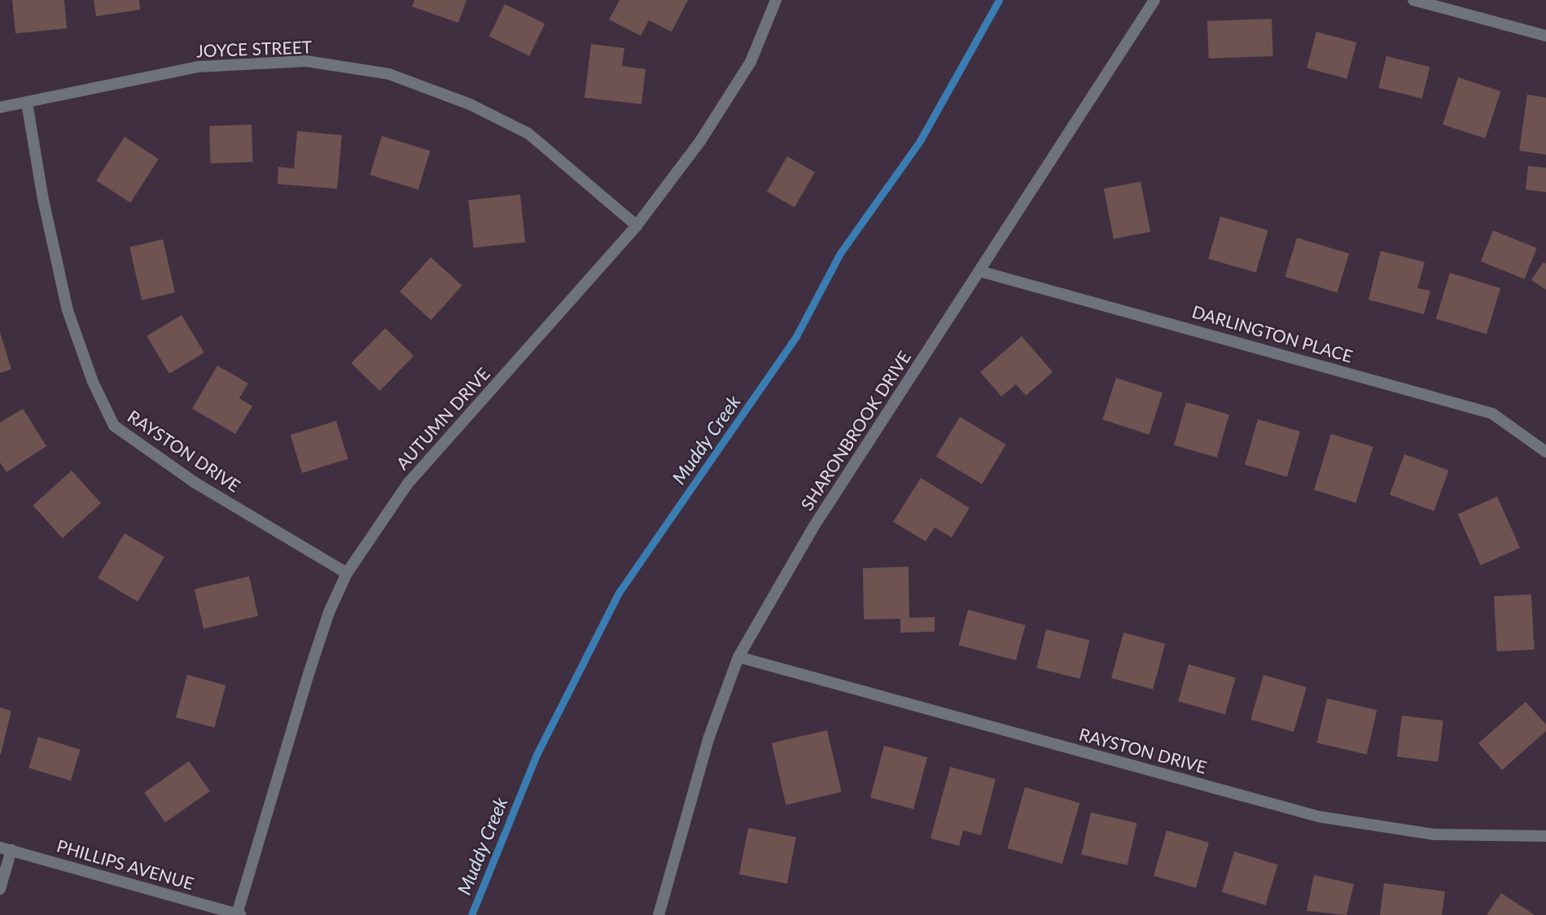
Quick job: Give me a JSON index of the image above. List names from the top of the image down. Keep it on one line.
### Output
{"streets":{"street":["JOYCE STREET","DARLINGTON PLACE","AUTUMN DRIVE","SHARONBROOK DRIVE","RAYSTON DRIVE","PHILLIPS AVENUE"]},"crossings":[["JOYCE STREET","AUTUMN DRIVE"],["JOYCE STREET","RAYSTON DRIVE"],["DARLINGTON PLACE","SHARONBROOK DRIVE"],["AUTUMN DRIVE","RAYSTON DRIVE"],["AUTUMN DRIVE","PHILLIPS AVENUE"],["SHARONBROOK DRIVE","RAYSTON DRIVE"]],"water":["Muddy Creek"]}
